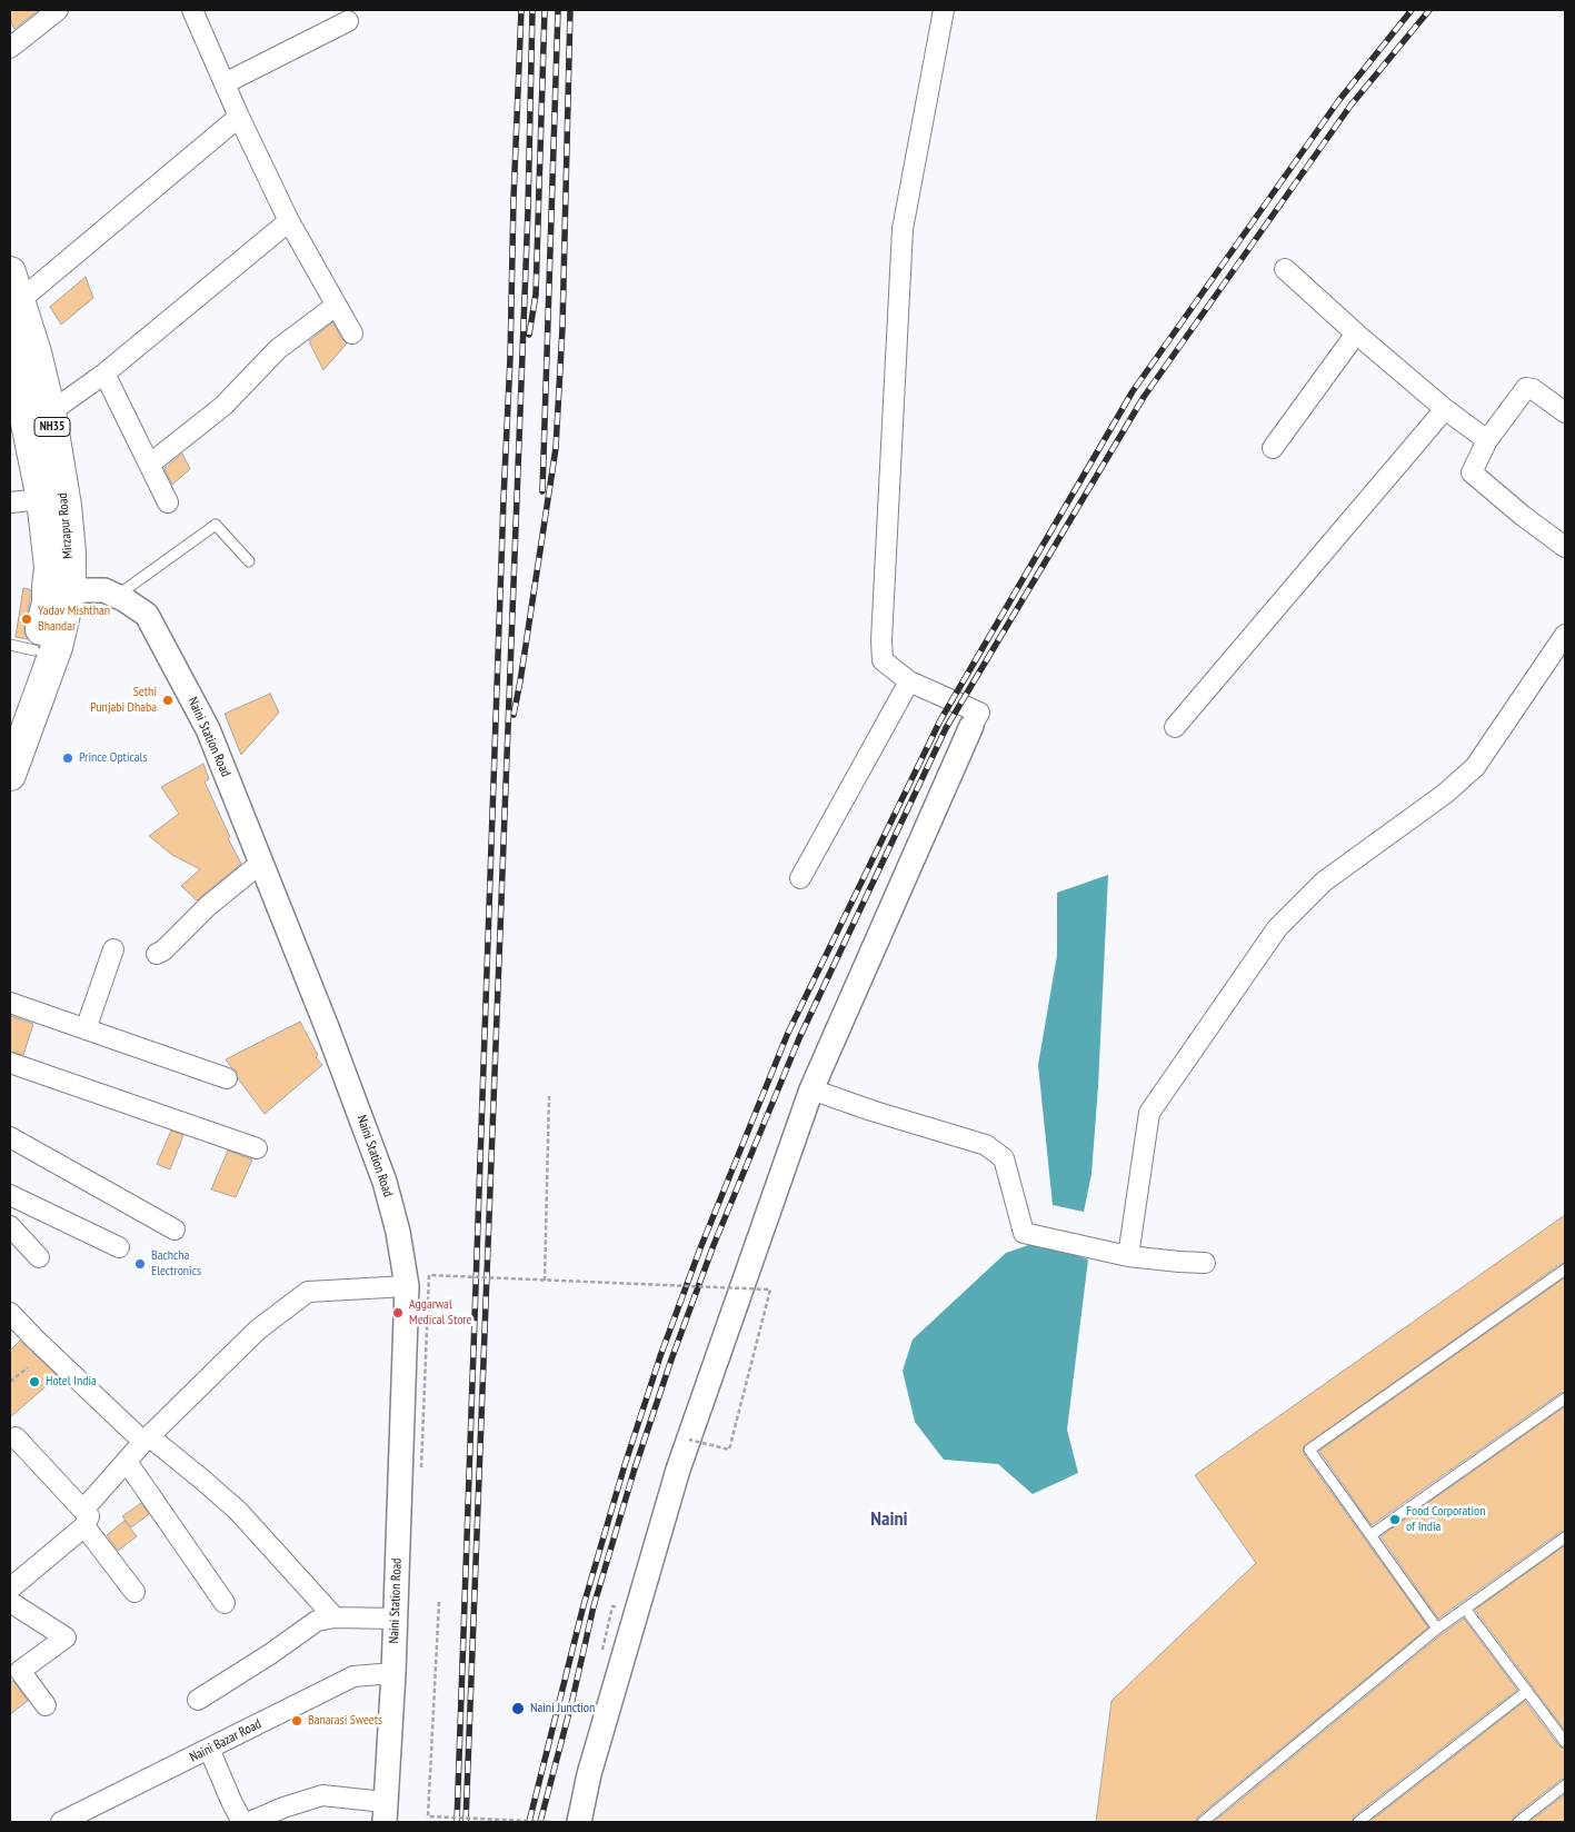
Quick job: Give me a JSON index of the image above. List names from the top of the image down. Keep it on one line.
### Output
{"streets":{"highway":["NH35","Mirzapur Road"],"street":["Naini Station Road","Naini Bazar Road"]},"crossings":[["Mirzapur Road","Naini Station Road"],["Naini Station Road","Naini Bazar Road"]],"districts":["Naini"],"places":["Yadav Mishthan Bhandar","Sethi Punjabi Dhaba","Prince Opticals","Bachcha Electronics","Aggarwal Medical Store","Hotel India","Food Corporation of India","Naini Junction","Banarasi Sweets"]}
